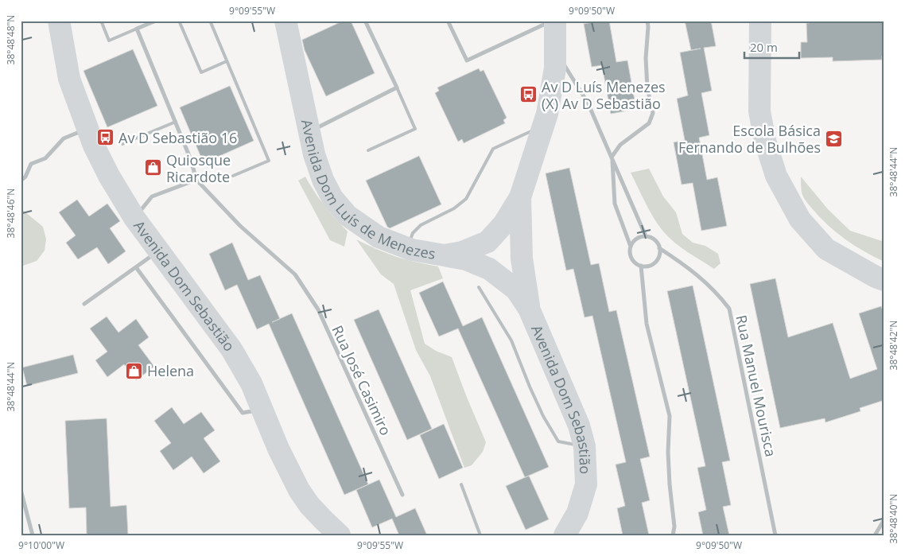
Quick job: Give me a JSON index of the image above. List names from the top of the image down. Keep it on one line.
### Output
{"streets":{"street":["Avenida Dom Luís de Menezes","Avenida Dom Sebastião","Rua José Casimiro","Rua Manuel Mourisca"]},"places":{"bus stop":["Av D Luís Menezes (X) Av D Sebastião","Av D Sebastião 16"],"school or university":["Escola Básica Fernando de Bulhões"],"shop":["Quiosque Ricardote","Helena"]},"scale_bar":"20 m","coordinates":["9°09'55\"W","9°09'50\"W","38°48'48\"N","38°48'44\"N","38°48'46\"N","38°48'42\"N","38°48'40\"N","9°10'00\"W"]}
